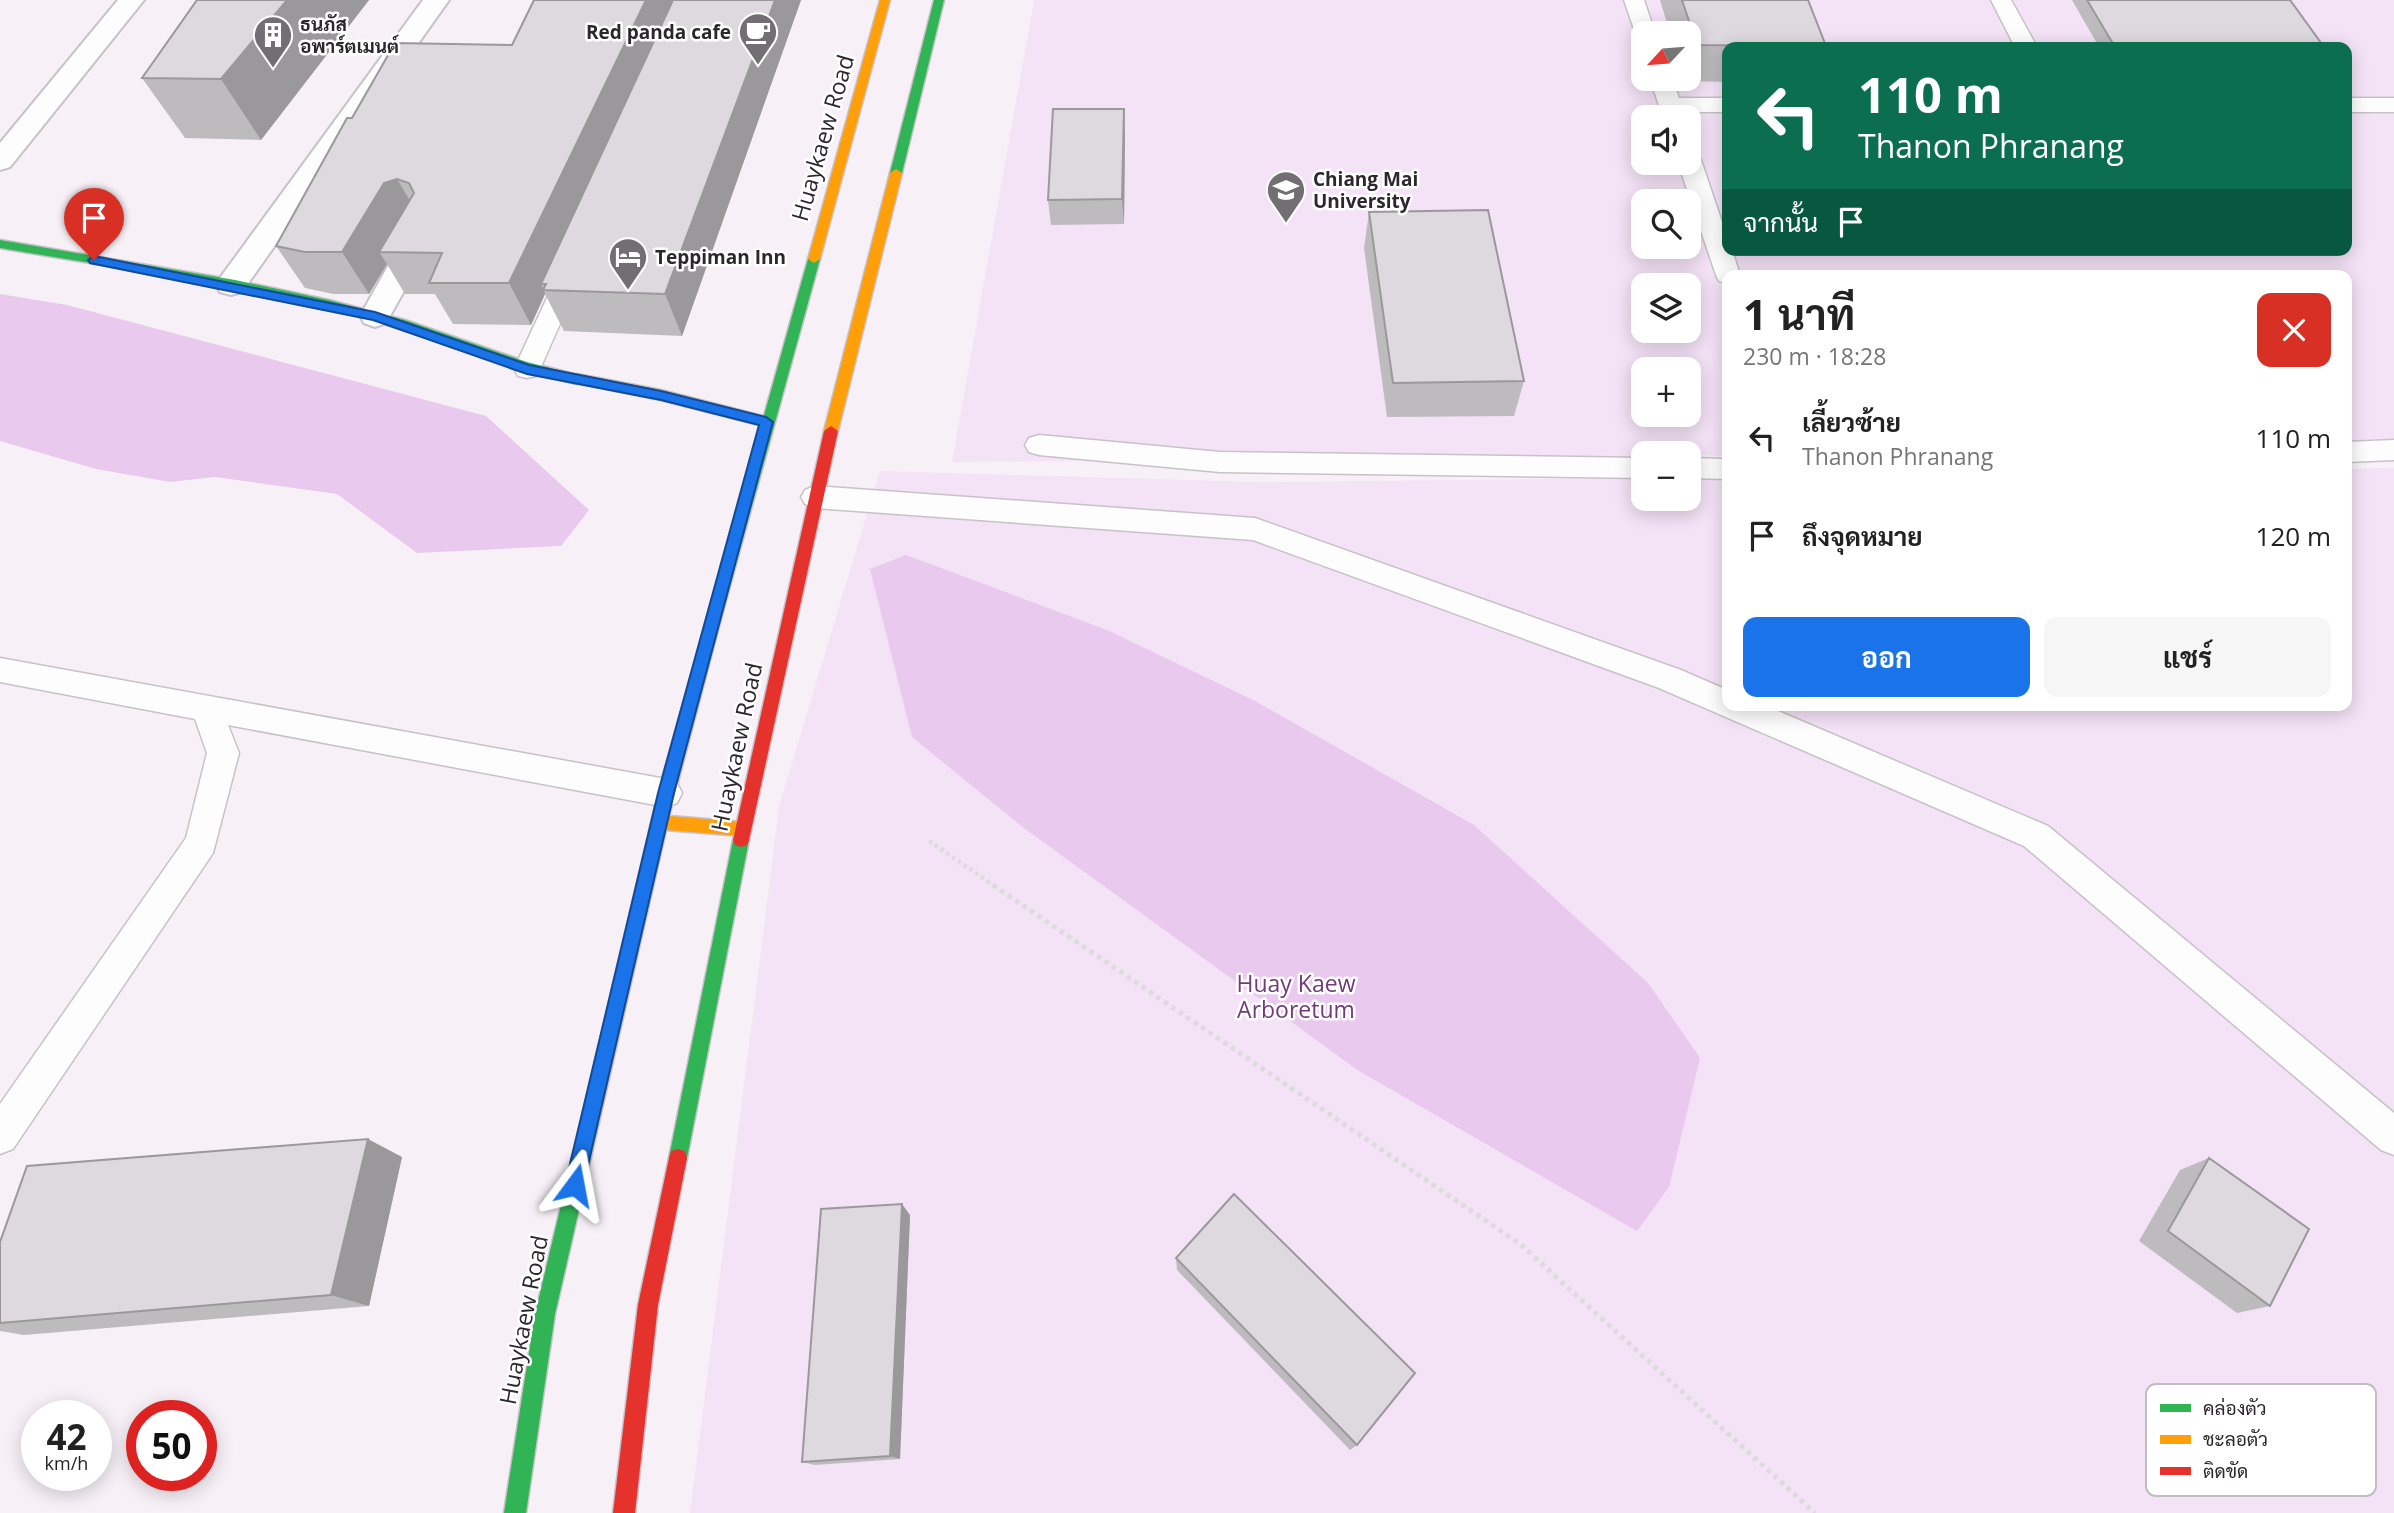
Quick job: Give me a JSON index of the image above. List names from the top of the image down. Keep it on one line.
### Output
{"streets":{"main road":["Huaykaew Road"]},"parks":["Huay Kaew Arboretum"],"places":{"cafe":["Red panda cafe"],"building":["ธนภัส อพาร์ตเมนต์"],"school or university":["Chiang Mai University"],"hotel":["Teppiman Inn"]},"legend":["คล่องตัว","ชะลอตัว","ติดขัด"],"north":"bottom left","page":{"map_buttons":["+","−"],"turn":["110 m","Thanon Phranang"],"then":"จากนั้น","heading":["1 นาที","230 m · 18:28"],"list":[{"name":"เลี้ยวซ้าย","note":"Thanon Phranang","value":"110 m"},{"name":"ถึงจุดหมาย","value":"120 m"}],"buttons":["ออก","แชร์"],"speed":"42 km/h","limit":"50"}}
